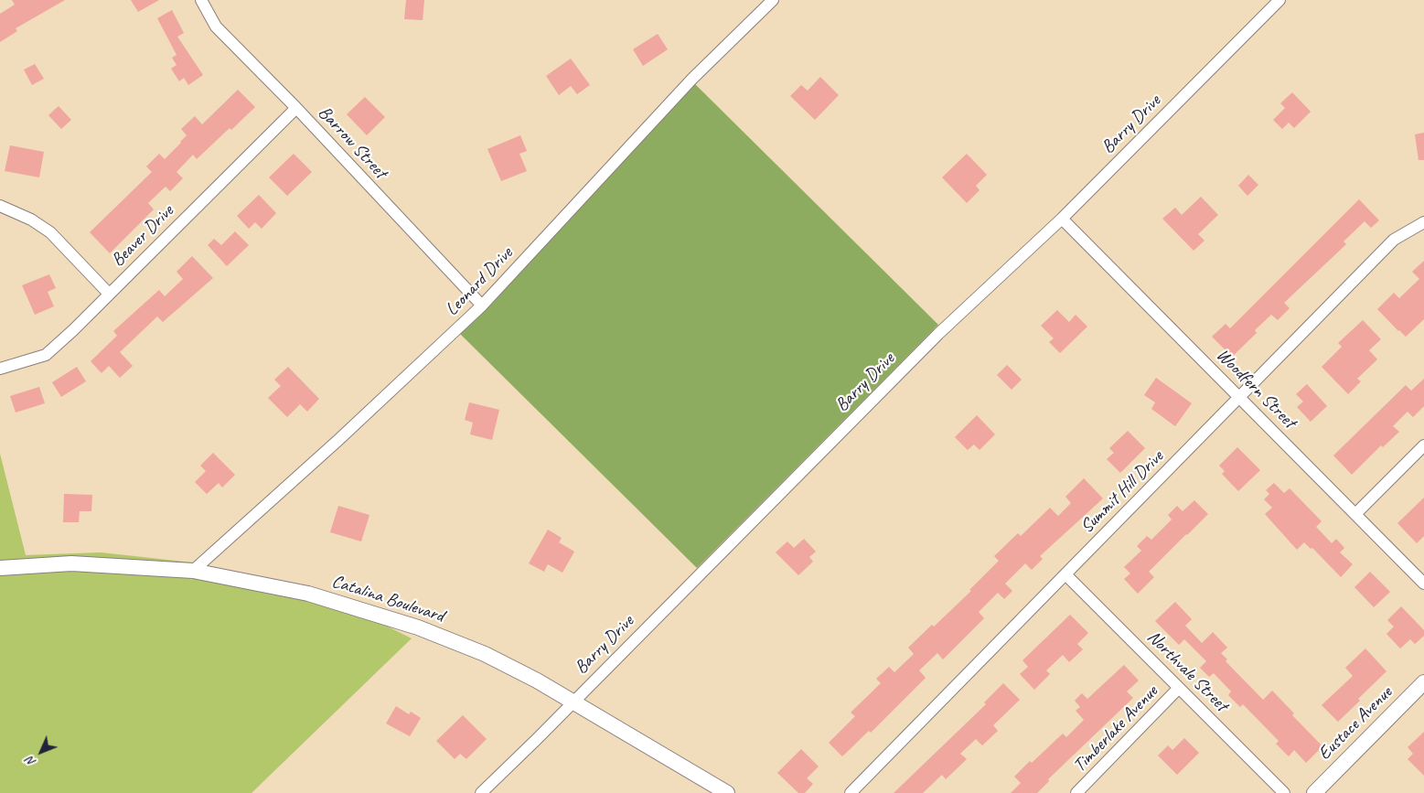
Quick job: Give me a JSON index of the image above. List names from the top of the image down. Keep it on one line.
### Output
{"streets":{"street":["Barry Drive","Barrow Street","Beaver Drive","Leonard Drive","Woodfern Street","Summit Hill Drive","Catalina Boulevard","Northvale Street","Eustace Avenue","Timberlake Avenue"]},"crossings":[["Barry Drive","Woodfern Street"],["Barry Drive","Catalina Boulevard"],["Barrow Street","Beaver Drive"],["Barrow Street","Leonard Drive"],["Leonard Drive","Catalina Boulevard"],["Woodfern Street","Summit Hill Drive"],["Summit Hill Drive","Northvale Street"],["Northvale Street","Timberlake Avenue"]],"north":"bottom left"}
